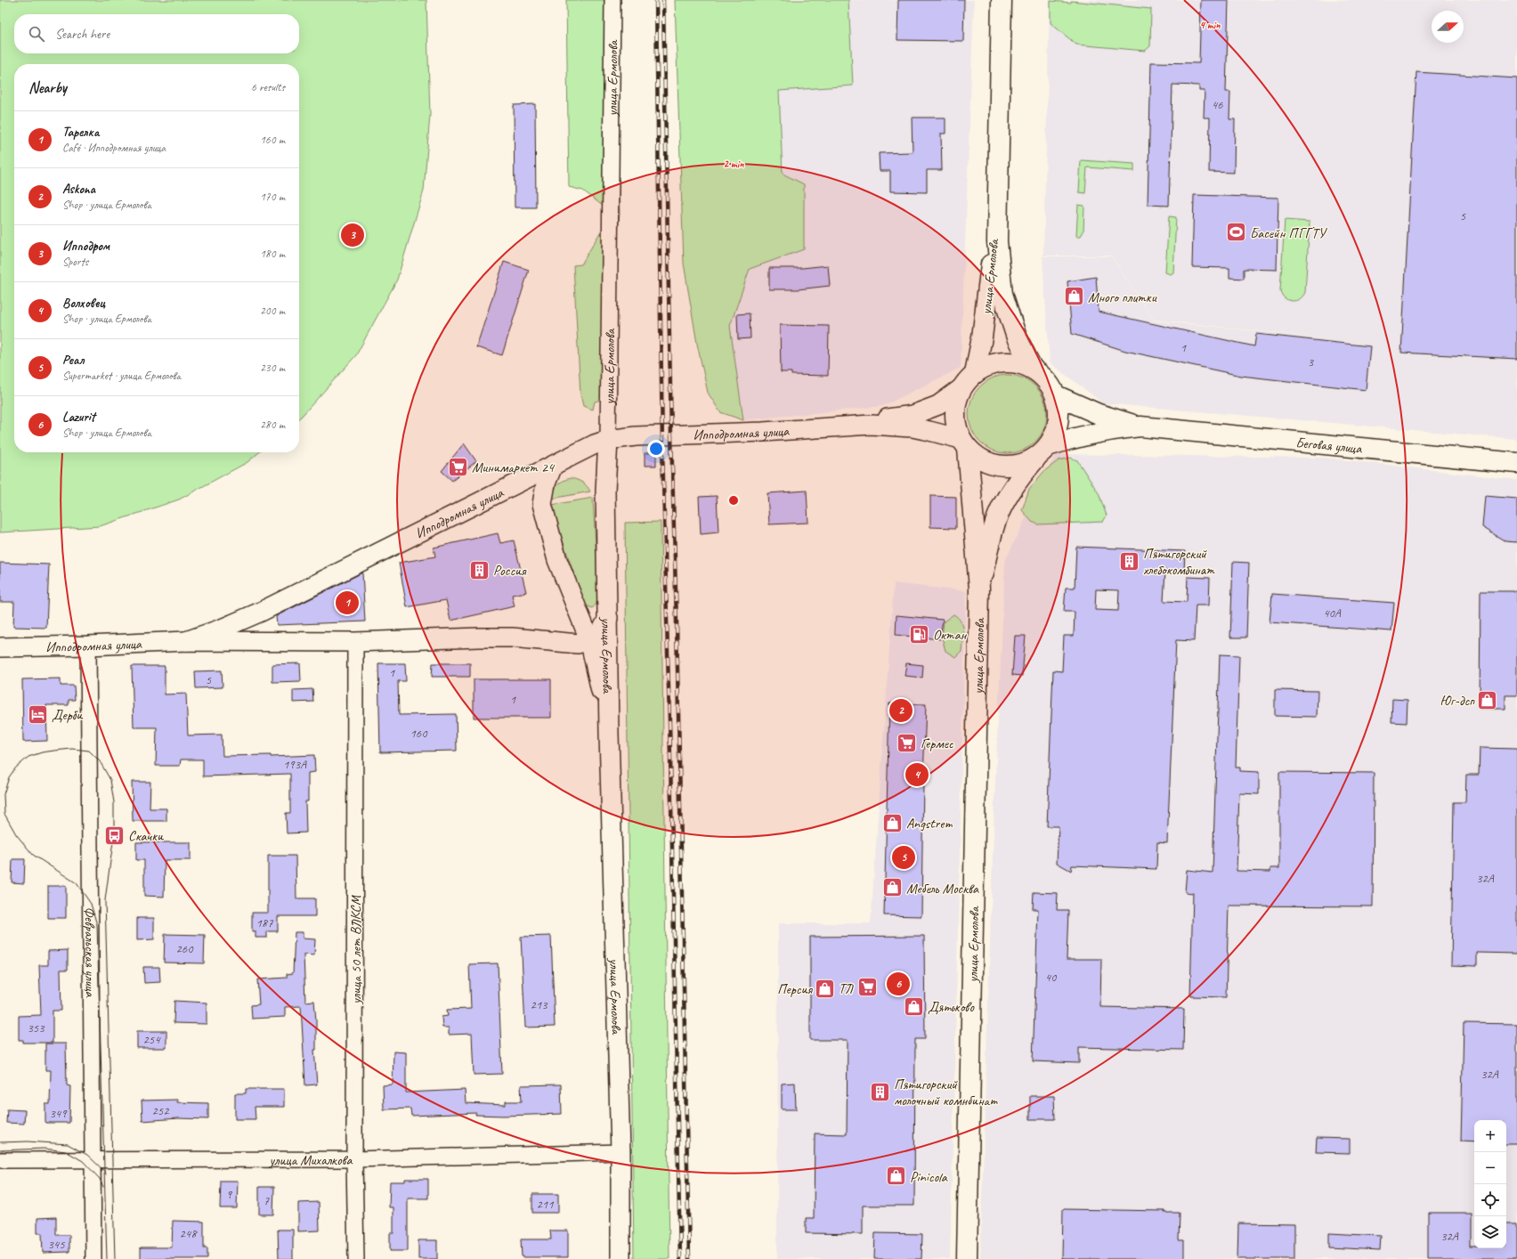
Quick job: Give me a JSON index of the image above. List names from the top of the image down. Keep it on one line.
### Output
{"streets":{"main road":["улица Ермолова","Беговая улица"],"street":["Ипподромная улица","улица 50 лет ВЛКСМ","Февральская улица","улица Михалкова"]},"crossings":[["улица Ермолова","Ипподромная улица"],["улица Ермолова","Беговая улица"],["улица Ермолова","улица Михалкова"],["Ипподромная улица","Беговая улица"],["Ипподромная улица","улица 50 лет ВЛКСМ"],["Ипподромная улица","Февральская улица"],["улица 50 лет ВЛКСМ","улица Михалкова"],["Февральская улица","улица Михалкова"]],"places":{"sports":["Басейн ПГГТУ"],"shop":["Много плитки","Юг-дсп","Angstrem","Мебель Москва","Персия","Дятьково","Pinicola"],"supermarket":["Минимаркет 24","Гермес","ТЛ"],"building":["Пятигорский хлебокомбинат","Россия","Пятигорский молочный комнбинат"],"fuel station":["Октан"],"hotel":["Дерби"],"bus stop":["Скачки"]},"house_numbers":["46","5","1","3","40А","1","5","1","160","193А","32А","187","260","40","213","353","254","32А","252","349","9","7","211","248","32А","345"],"north":"right","page":{"search":"Search here","heading":["Nearby","6 results"],"list":[{"mark":"1","name":"Тарелка","note":"Café · Ипподромная улица","value":"160 m"},{"mark":"2","name":"Askona","note":"Shop · улица Ермолова","value":"170 m"},{"mark":"3","name":"Ипподpом","note":"Sports","value":"180 m"},{"mark":"4","name":"Волховец","note":"Shop · улица Ермолова","value":"200 m"},{"mark":"5","name":"Реал","note":"Supermarket · улица Ермолова","value":"230 m"},{"mark":"6","name":"Lazurit","note":"Shop · улица Ермолова","value":"280 m"}],"pins":["3","1","2","4","5","6"],"map_buttons":["+","−"]},"rings":["4 min","2 min"]}
